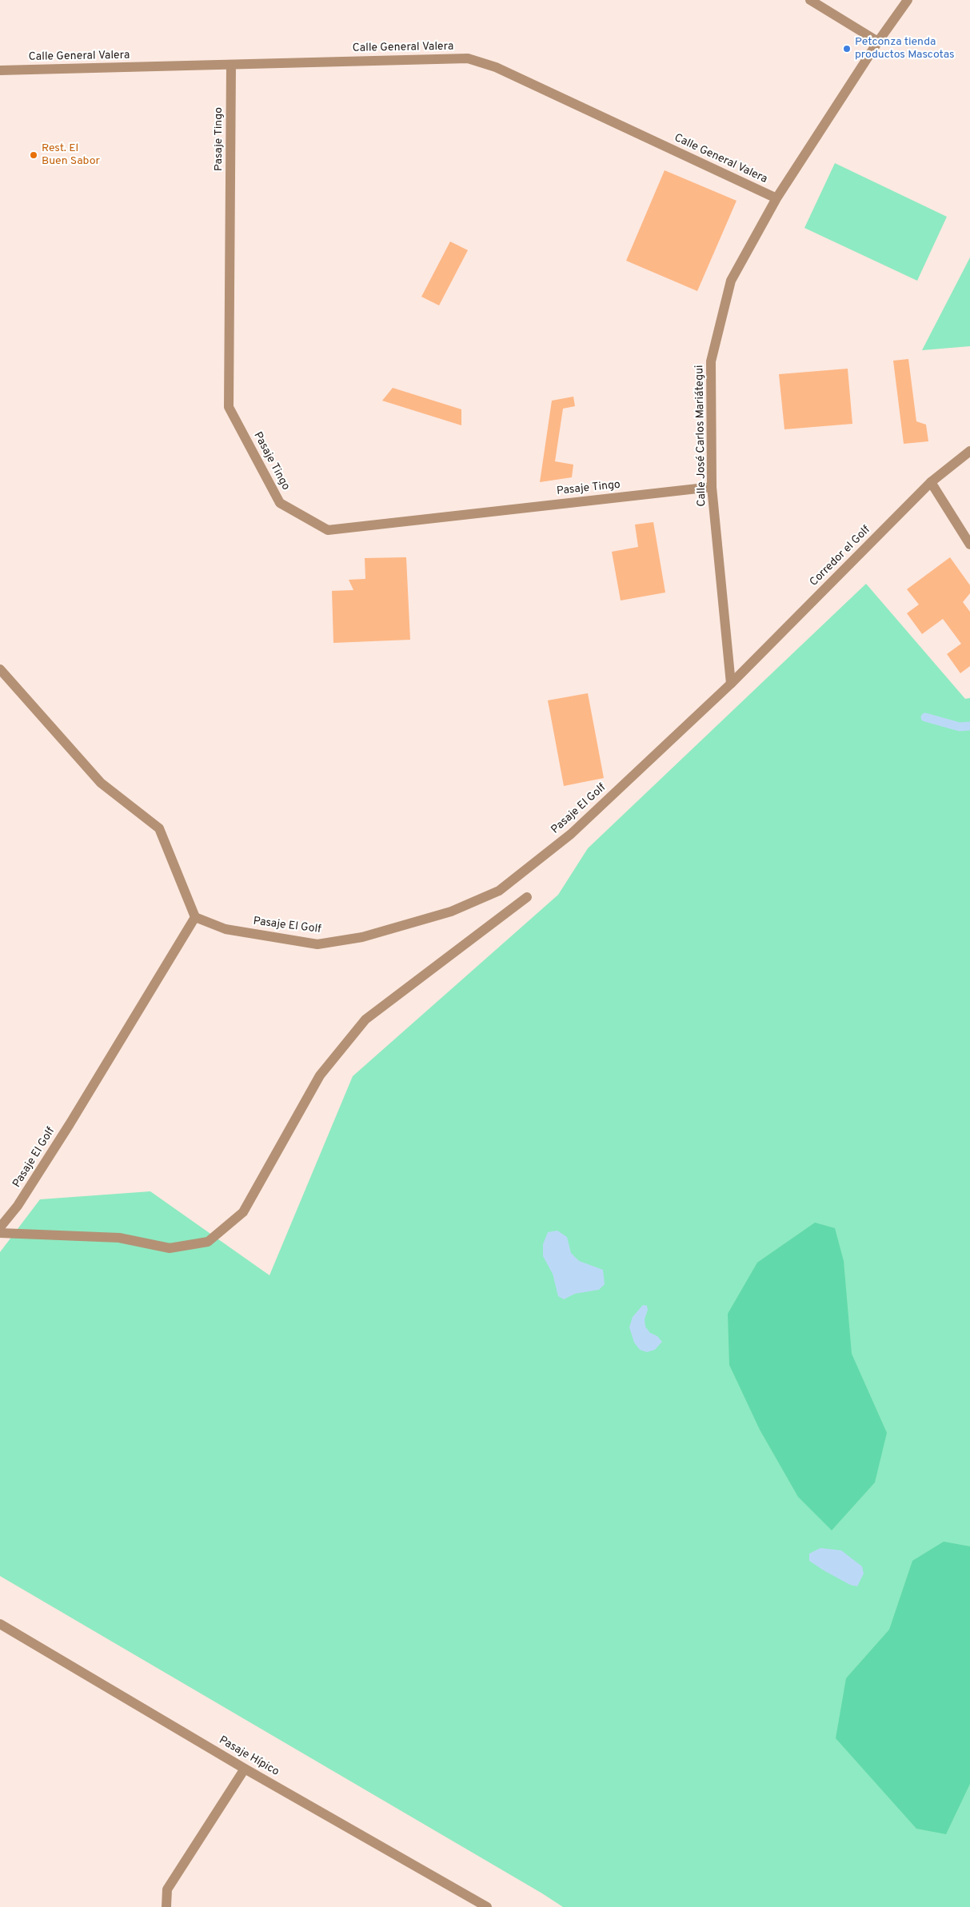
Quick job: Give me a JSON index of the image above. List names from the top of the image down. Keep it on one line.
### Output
{"streets":{"street":["Calle General Valera","Pasaje Tingo","Calle José Carlos Mariátegui","Corredor el Golf","Pasaje El Golf","Pasaje Hípico"]},"crossings":[["Calle General Valera","Pasaje Tingo"],["Calle General Valera","Calle José Carlos Mariátegui"],["Pasaje Tingo","Calle José Carlos Mariátegui"],["Calle José Carlos Mariátegui","Corredor el Golf"],["Calle José Carlos Mariátegui","Pasaje El Golf"],["Corredor el Golf","Pasaje El Golf"]],"places":["Petconza tienda productos Mascotas","Rest. El Buen Sabor"]}
